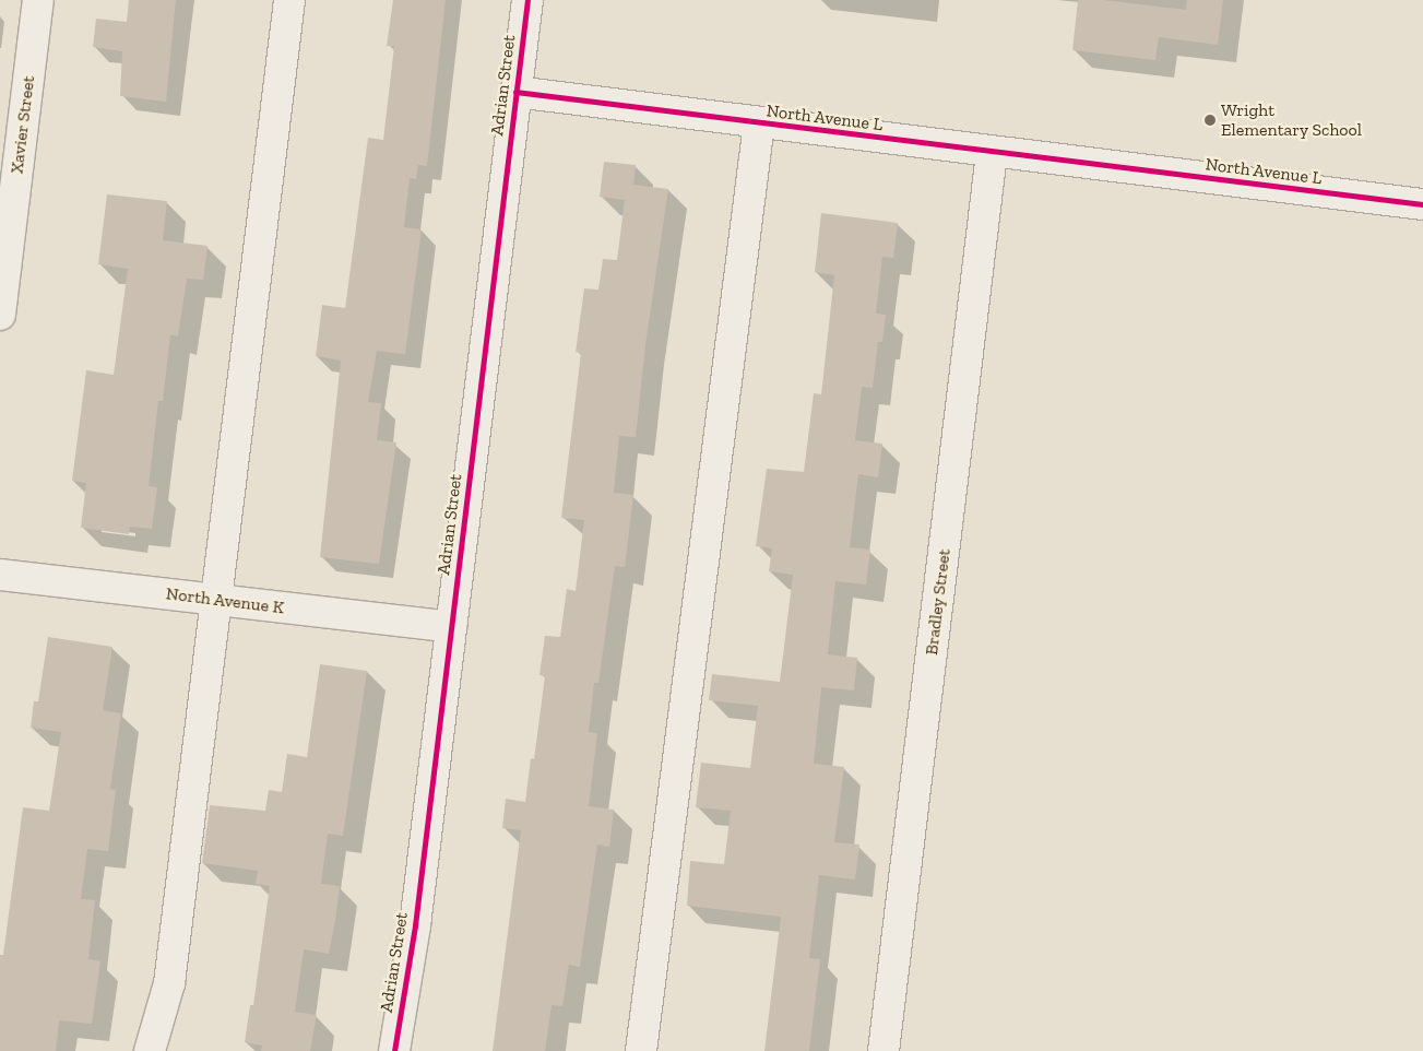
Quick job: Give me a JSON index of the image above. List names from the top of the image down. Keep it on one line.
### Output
{"streets":{"street":["Adrian Street","North Avenue L","Xavier Street","North Avenue K","Bradley Street"]},"crossings":[["Adrian Street","North Avenue L"],["Adrian Street","North Avenue K"],["North Avenue L","Bradley Street"]],"places":["Wright Elementary School"]}
